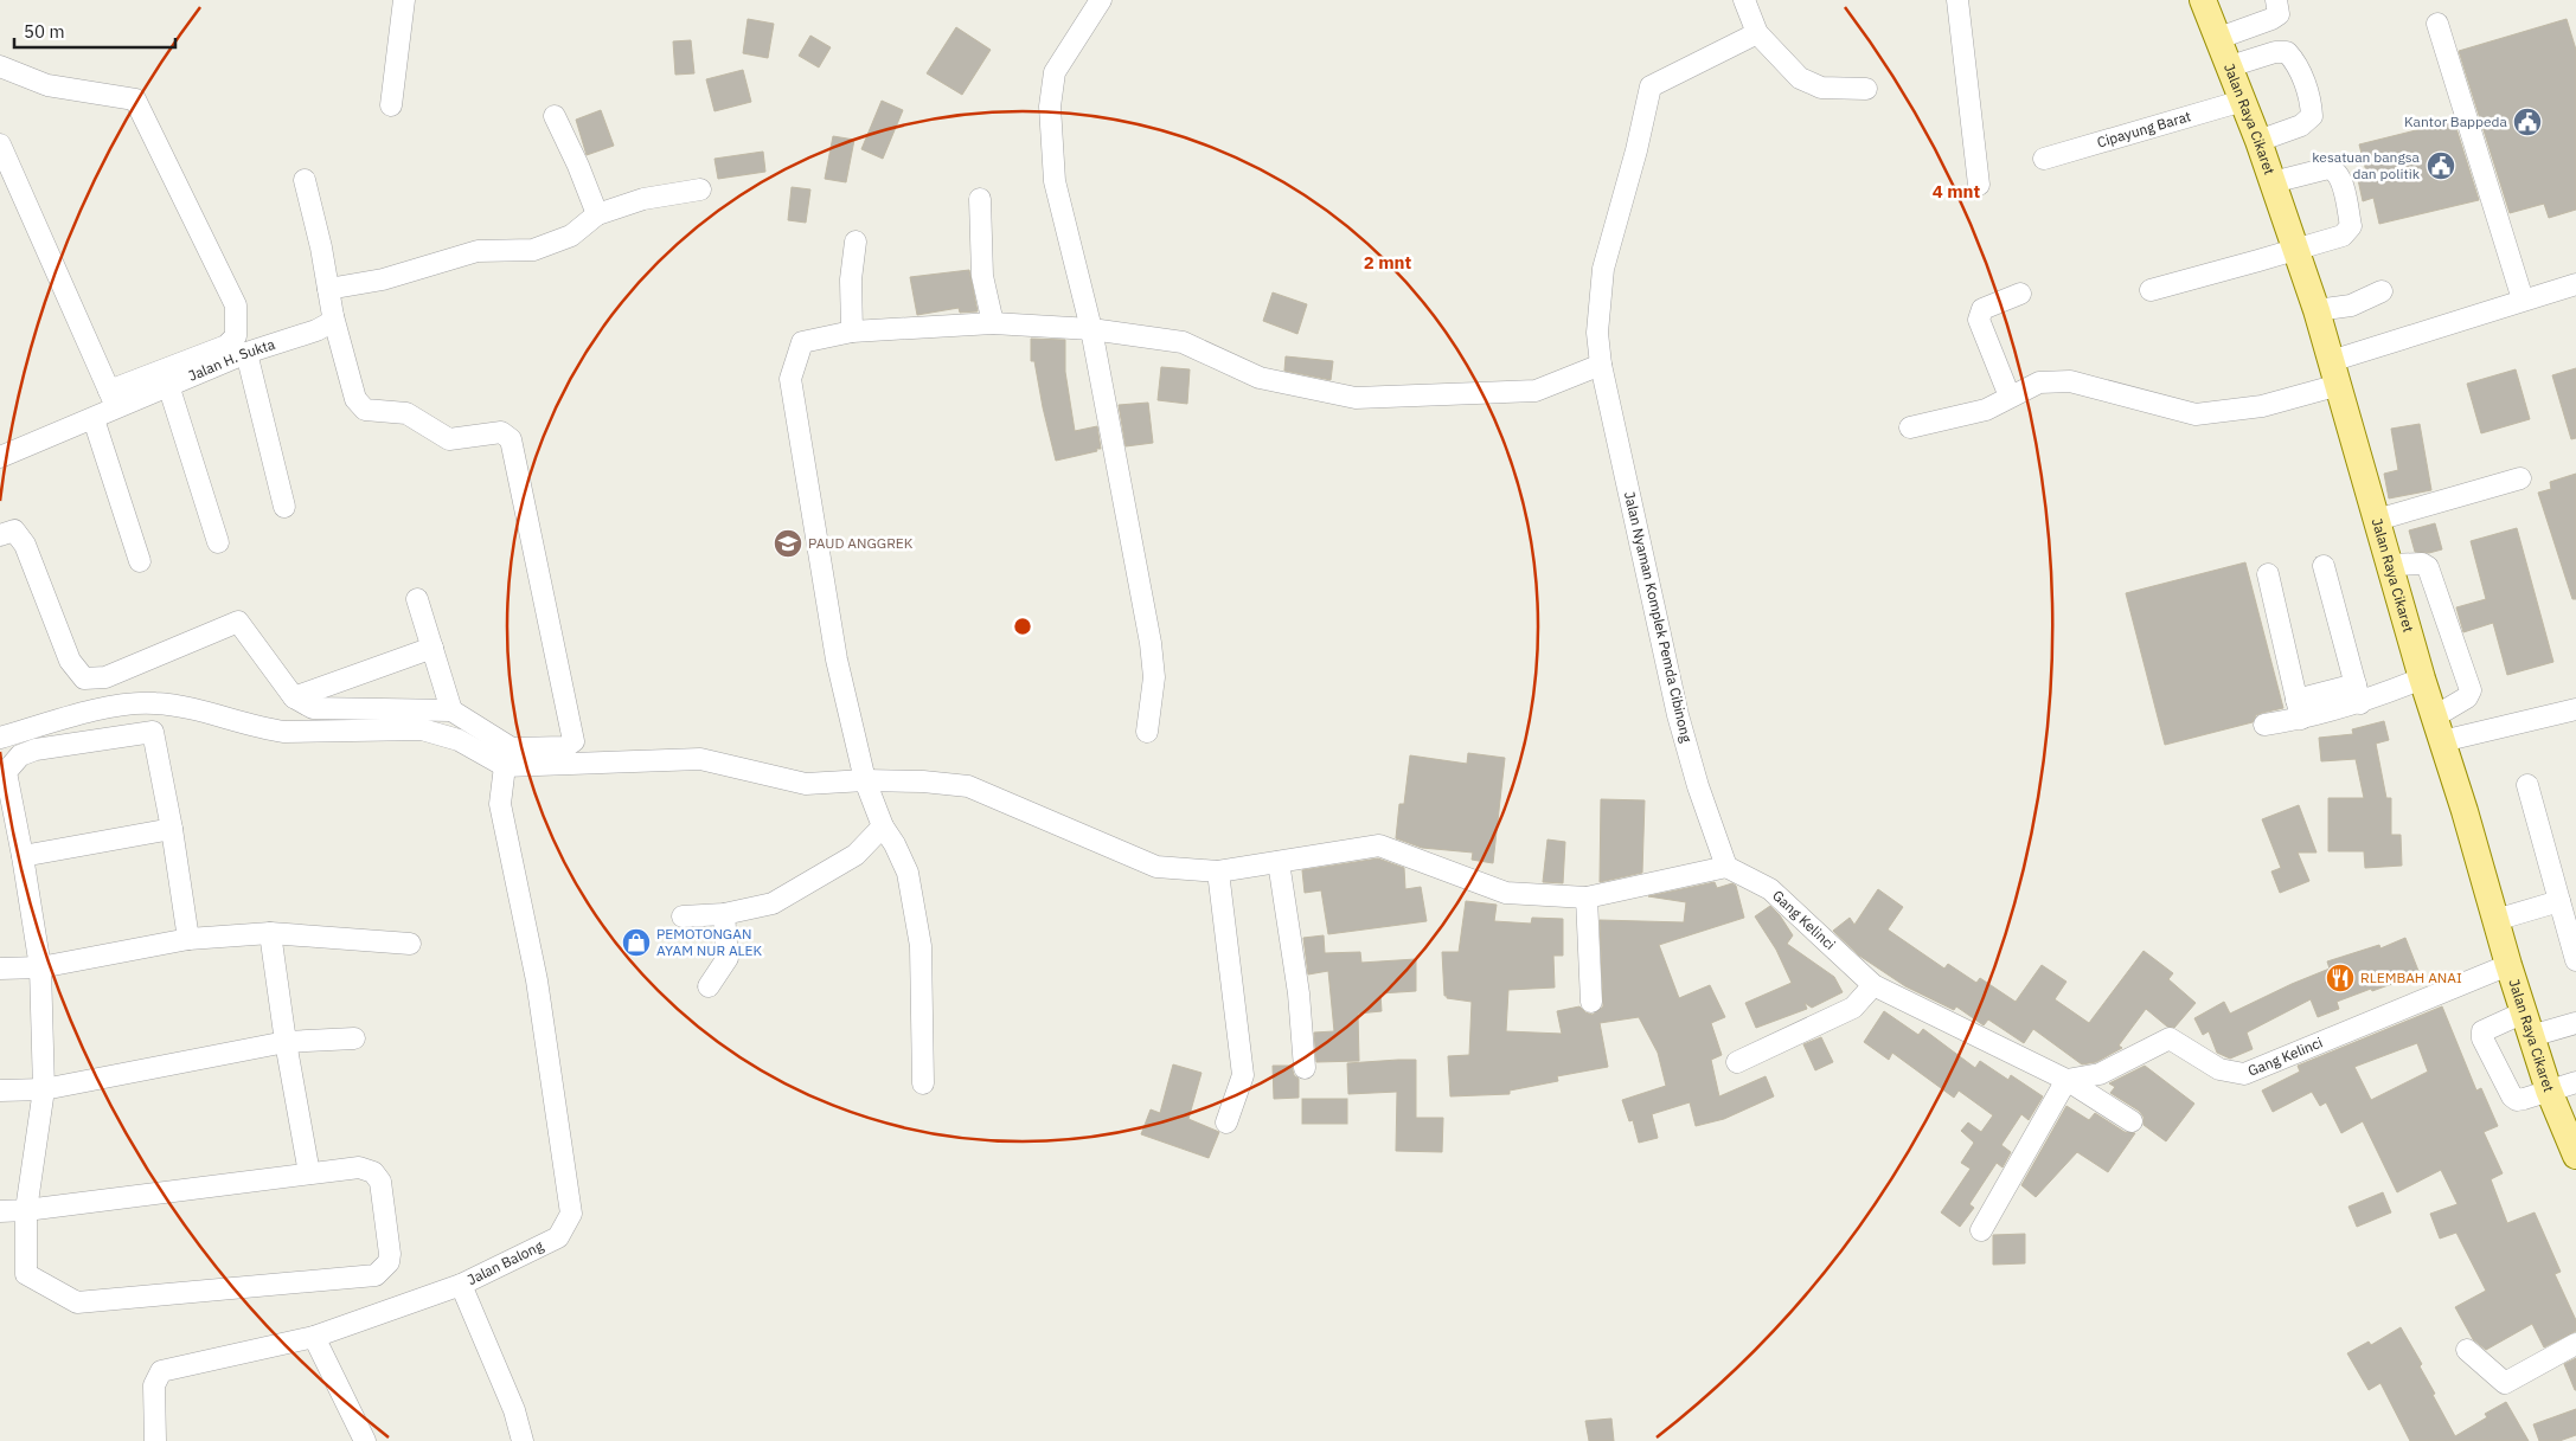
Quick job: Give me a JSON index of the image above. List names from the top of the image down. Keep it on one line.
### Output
{"streets":{"main road":["Jalan Raya Cikaret"],"street":["Cipayung Barat","Jalan H. Sukta","Jalan Nyaman Komplek Pemda Cibinong","Gang Kelinci","Jalan Balong"]},"crossings":[["Jalan Raya Cikaret","Cipayung Barat"],["Jalan Raya Cikaret","Gang Kelinci"],["Jalan Nyaman Komplek Pemda Cibinong","Gang Kelinci"]],"places":{"public building":["Kantor Bappeda","kesatuan bangsa dan politik"],"school or university":["PAUD ANGGREK"],"shop":["PEMOTONGAN AYAM NUR ALEK"],"restaurant":["RLEMBAH ANAI"]},"scale_bar":"50 m","rings":["4 mnt","2 mnt"]}
